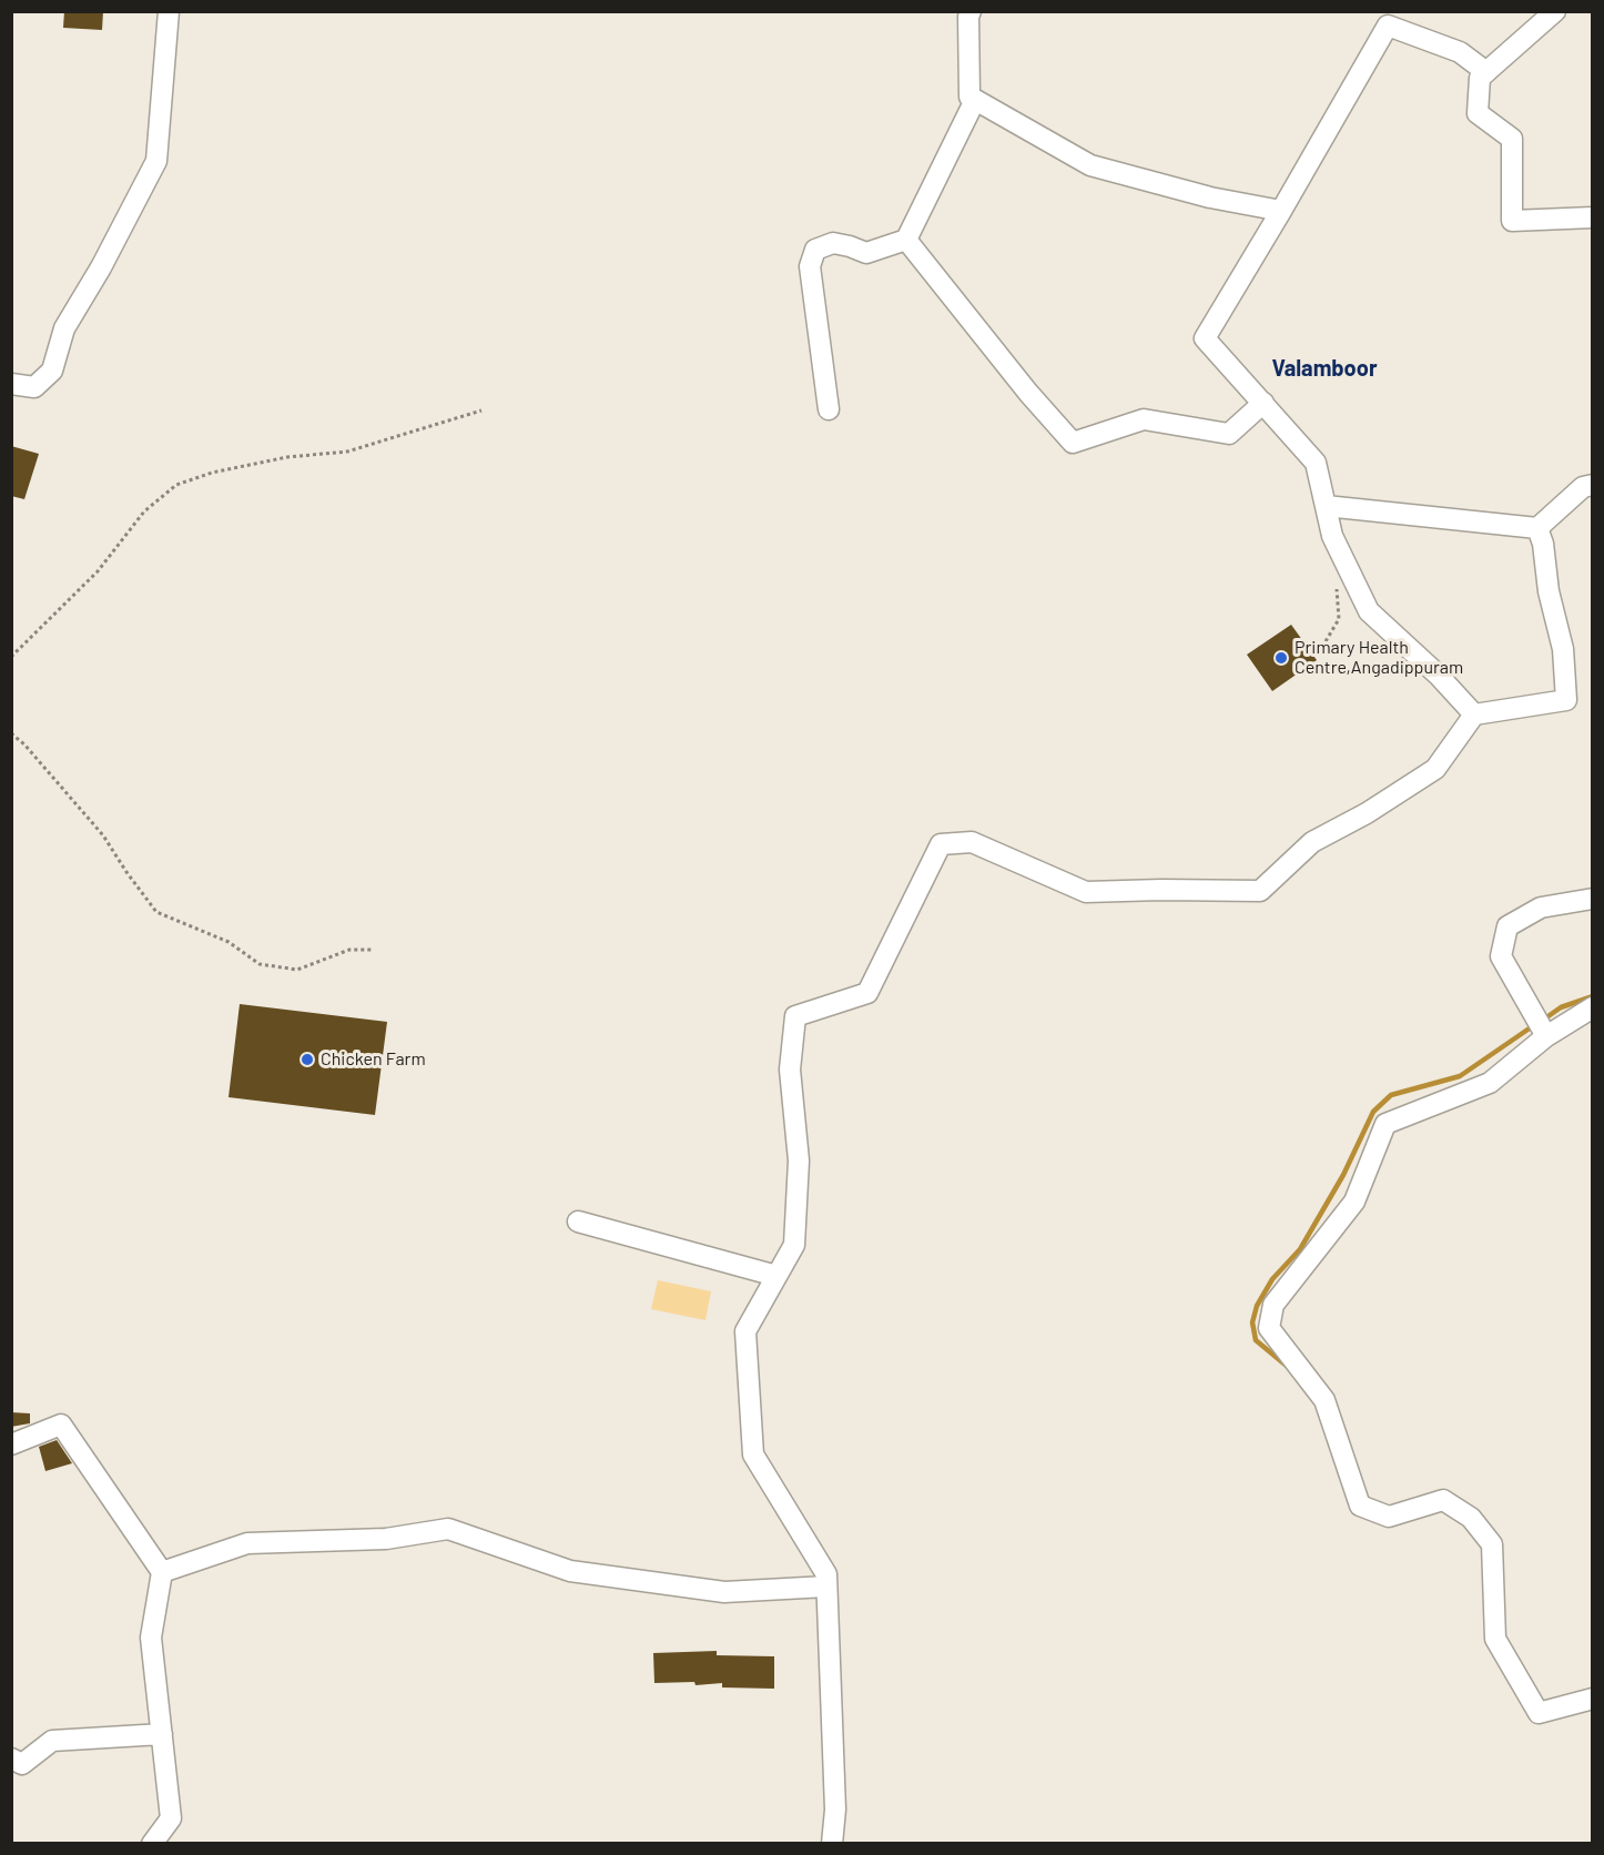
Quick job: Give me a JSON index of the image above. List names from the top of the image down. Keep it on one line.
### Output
{"districts":["Valamboor"],"places":["Primary Health Centre,Angadippuram","Chicken Farm"]}
